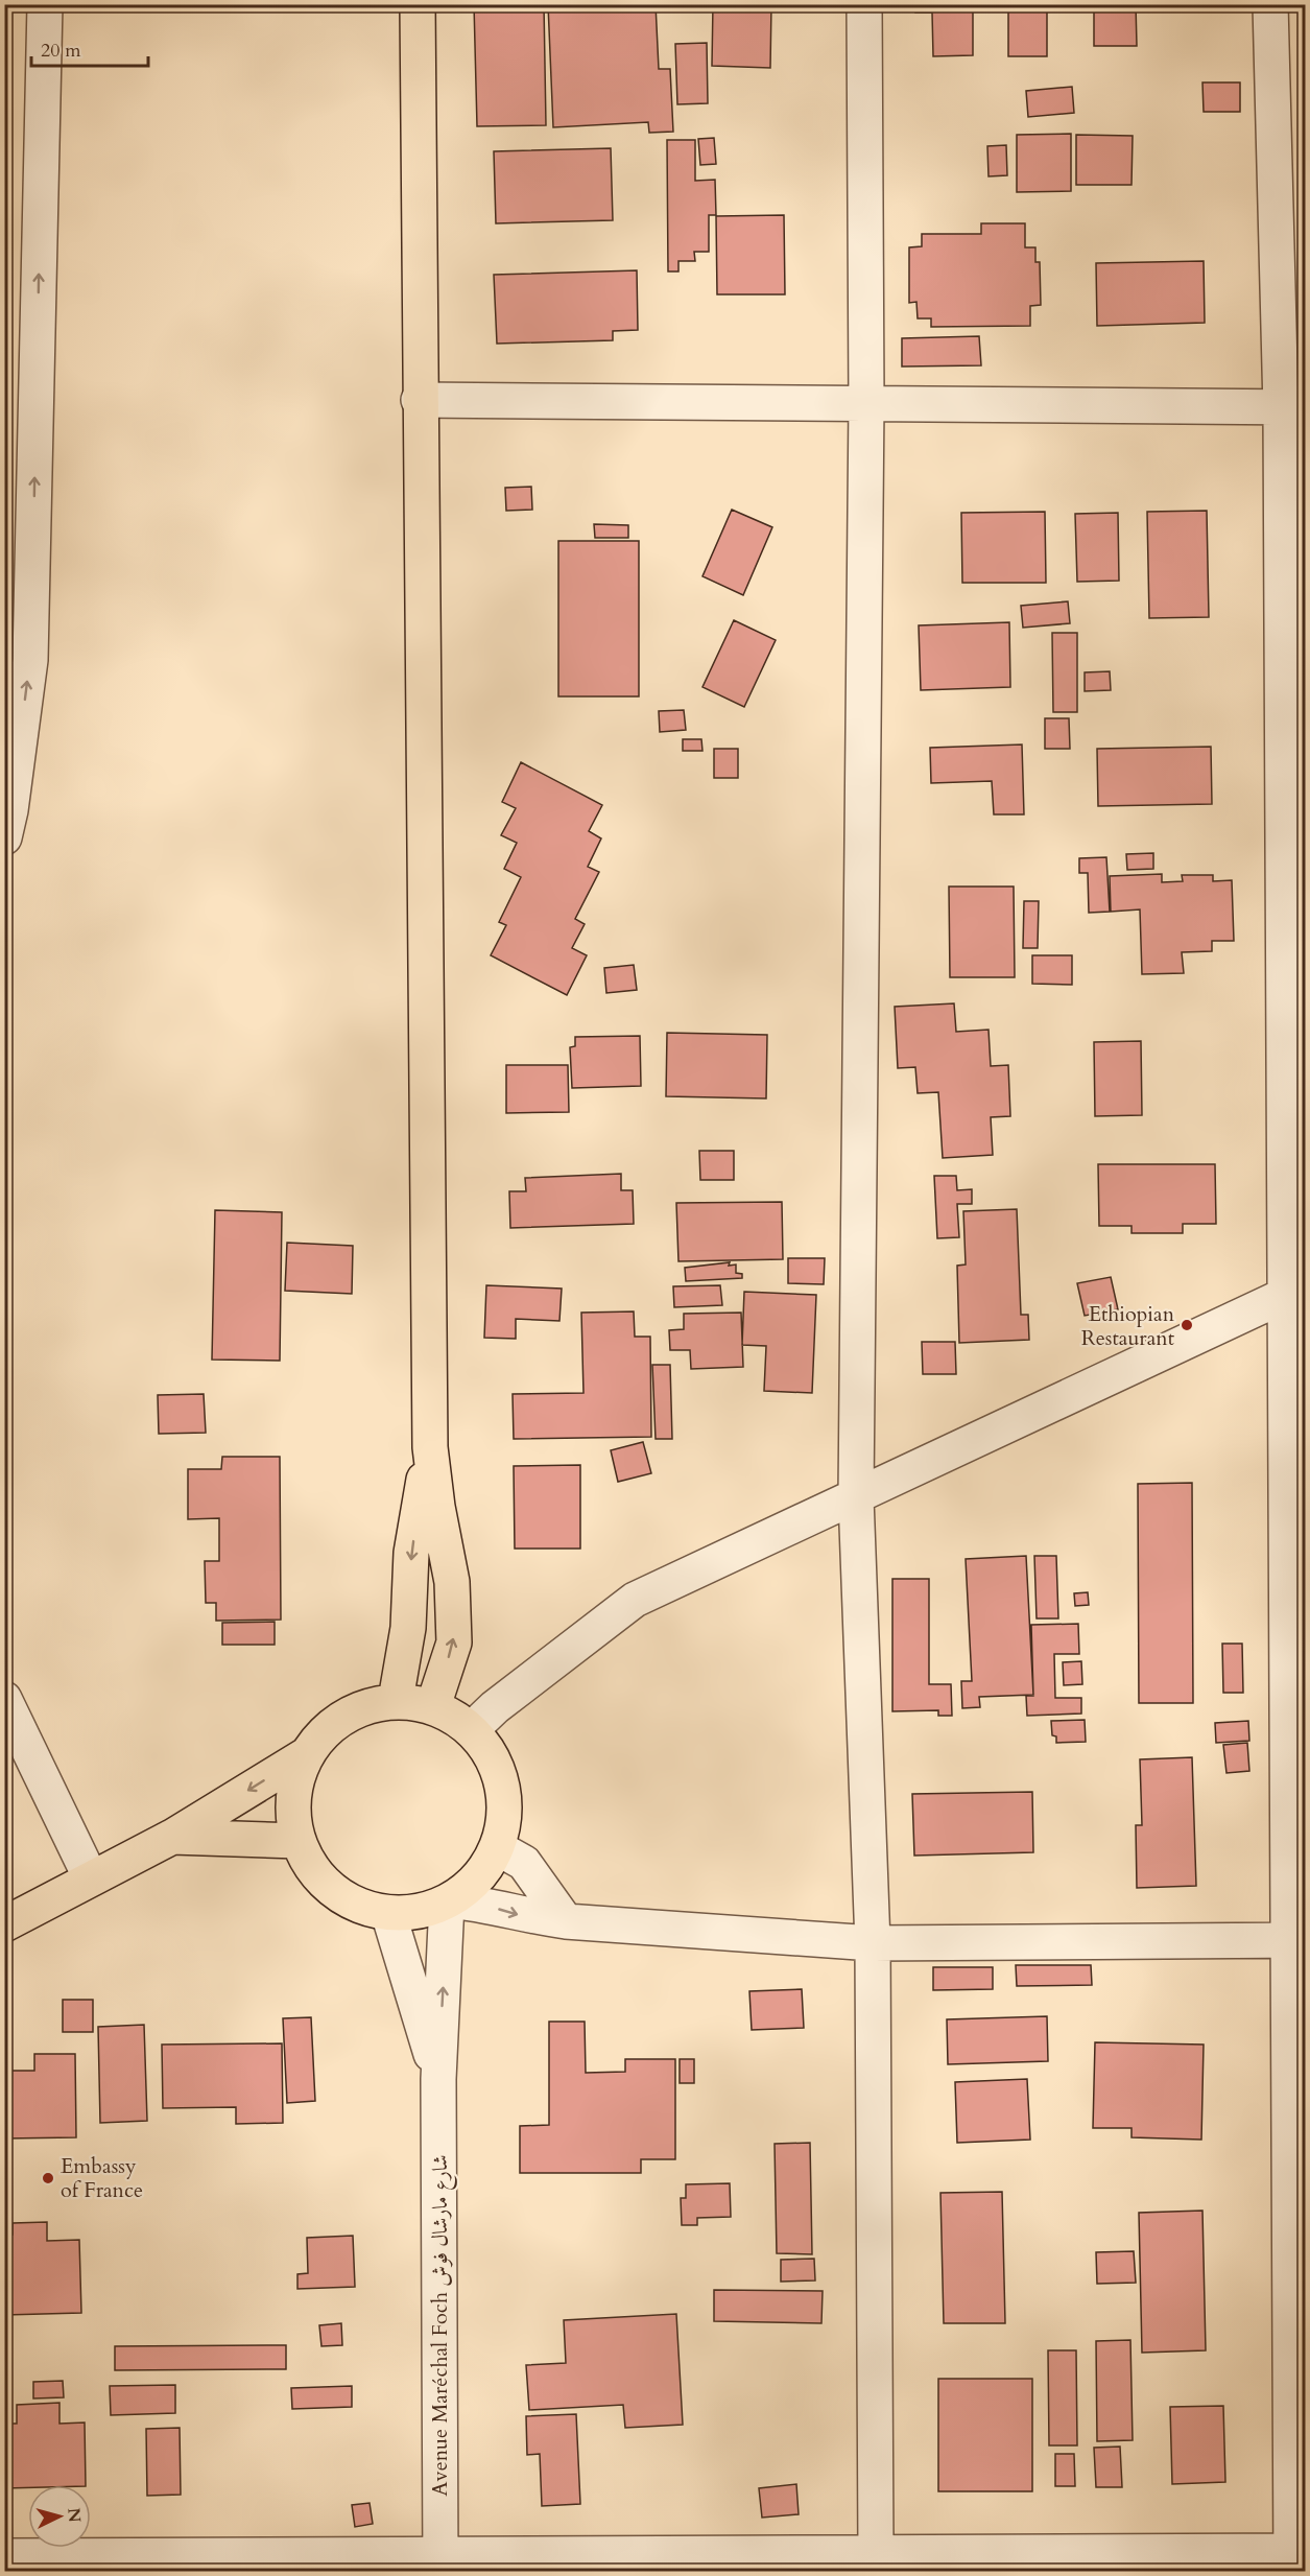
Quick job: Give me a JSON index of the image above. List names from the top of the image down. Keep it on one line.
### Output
{"streets":{"street":["Avenue Maréchal Foch شارع مارشال فوش"]},"places":["Ethiopian Restaurant","Embassy of France"],"scale_bar":"20 m","north":"right"}
